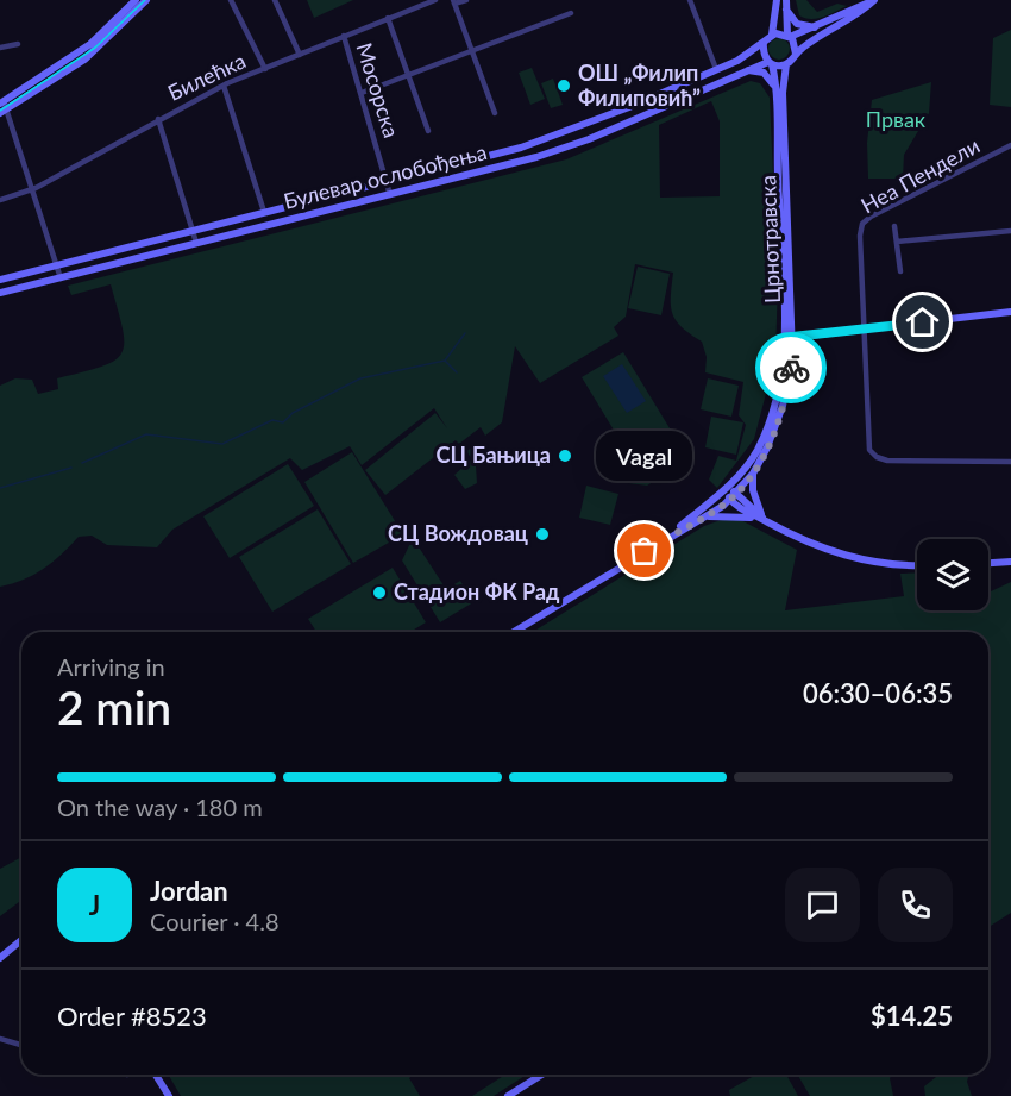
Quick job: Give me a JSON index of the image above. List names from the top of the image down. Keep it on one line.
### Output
{"streets":{"main road":["Булевар ослобођења","Црнотравска"],"street":["Билећка","Мосорска","Неа Пендели"]},"crossings":[["Билећка","Мосорска"],["Мосорска","Булевар ослобођења"],["Булевар ослобођења","Црнотравска"]],"parks":["Првак"],"places":["ОШ „Филип Филиповић”","СЦ Бањица","СЦ Вождовац","Vagal","Стадион ФК Рад"],"page":{"bubble":"Vagal","heading":["2 min","Arriving in","06:30–06:35"],"panel":["Jordan","Courier · 4.8","Order #8523","$14.25"],"bar":"On the way · 180 m","round":"J"}}
